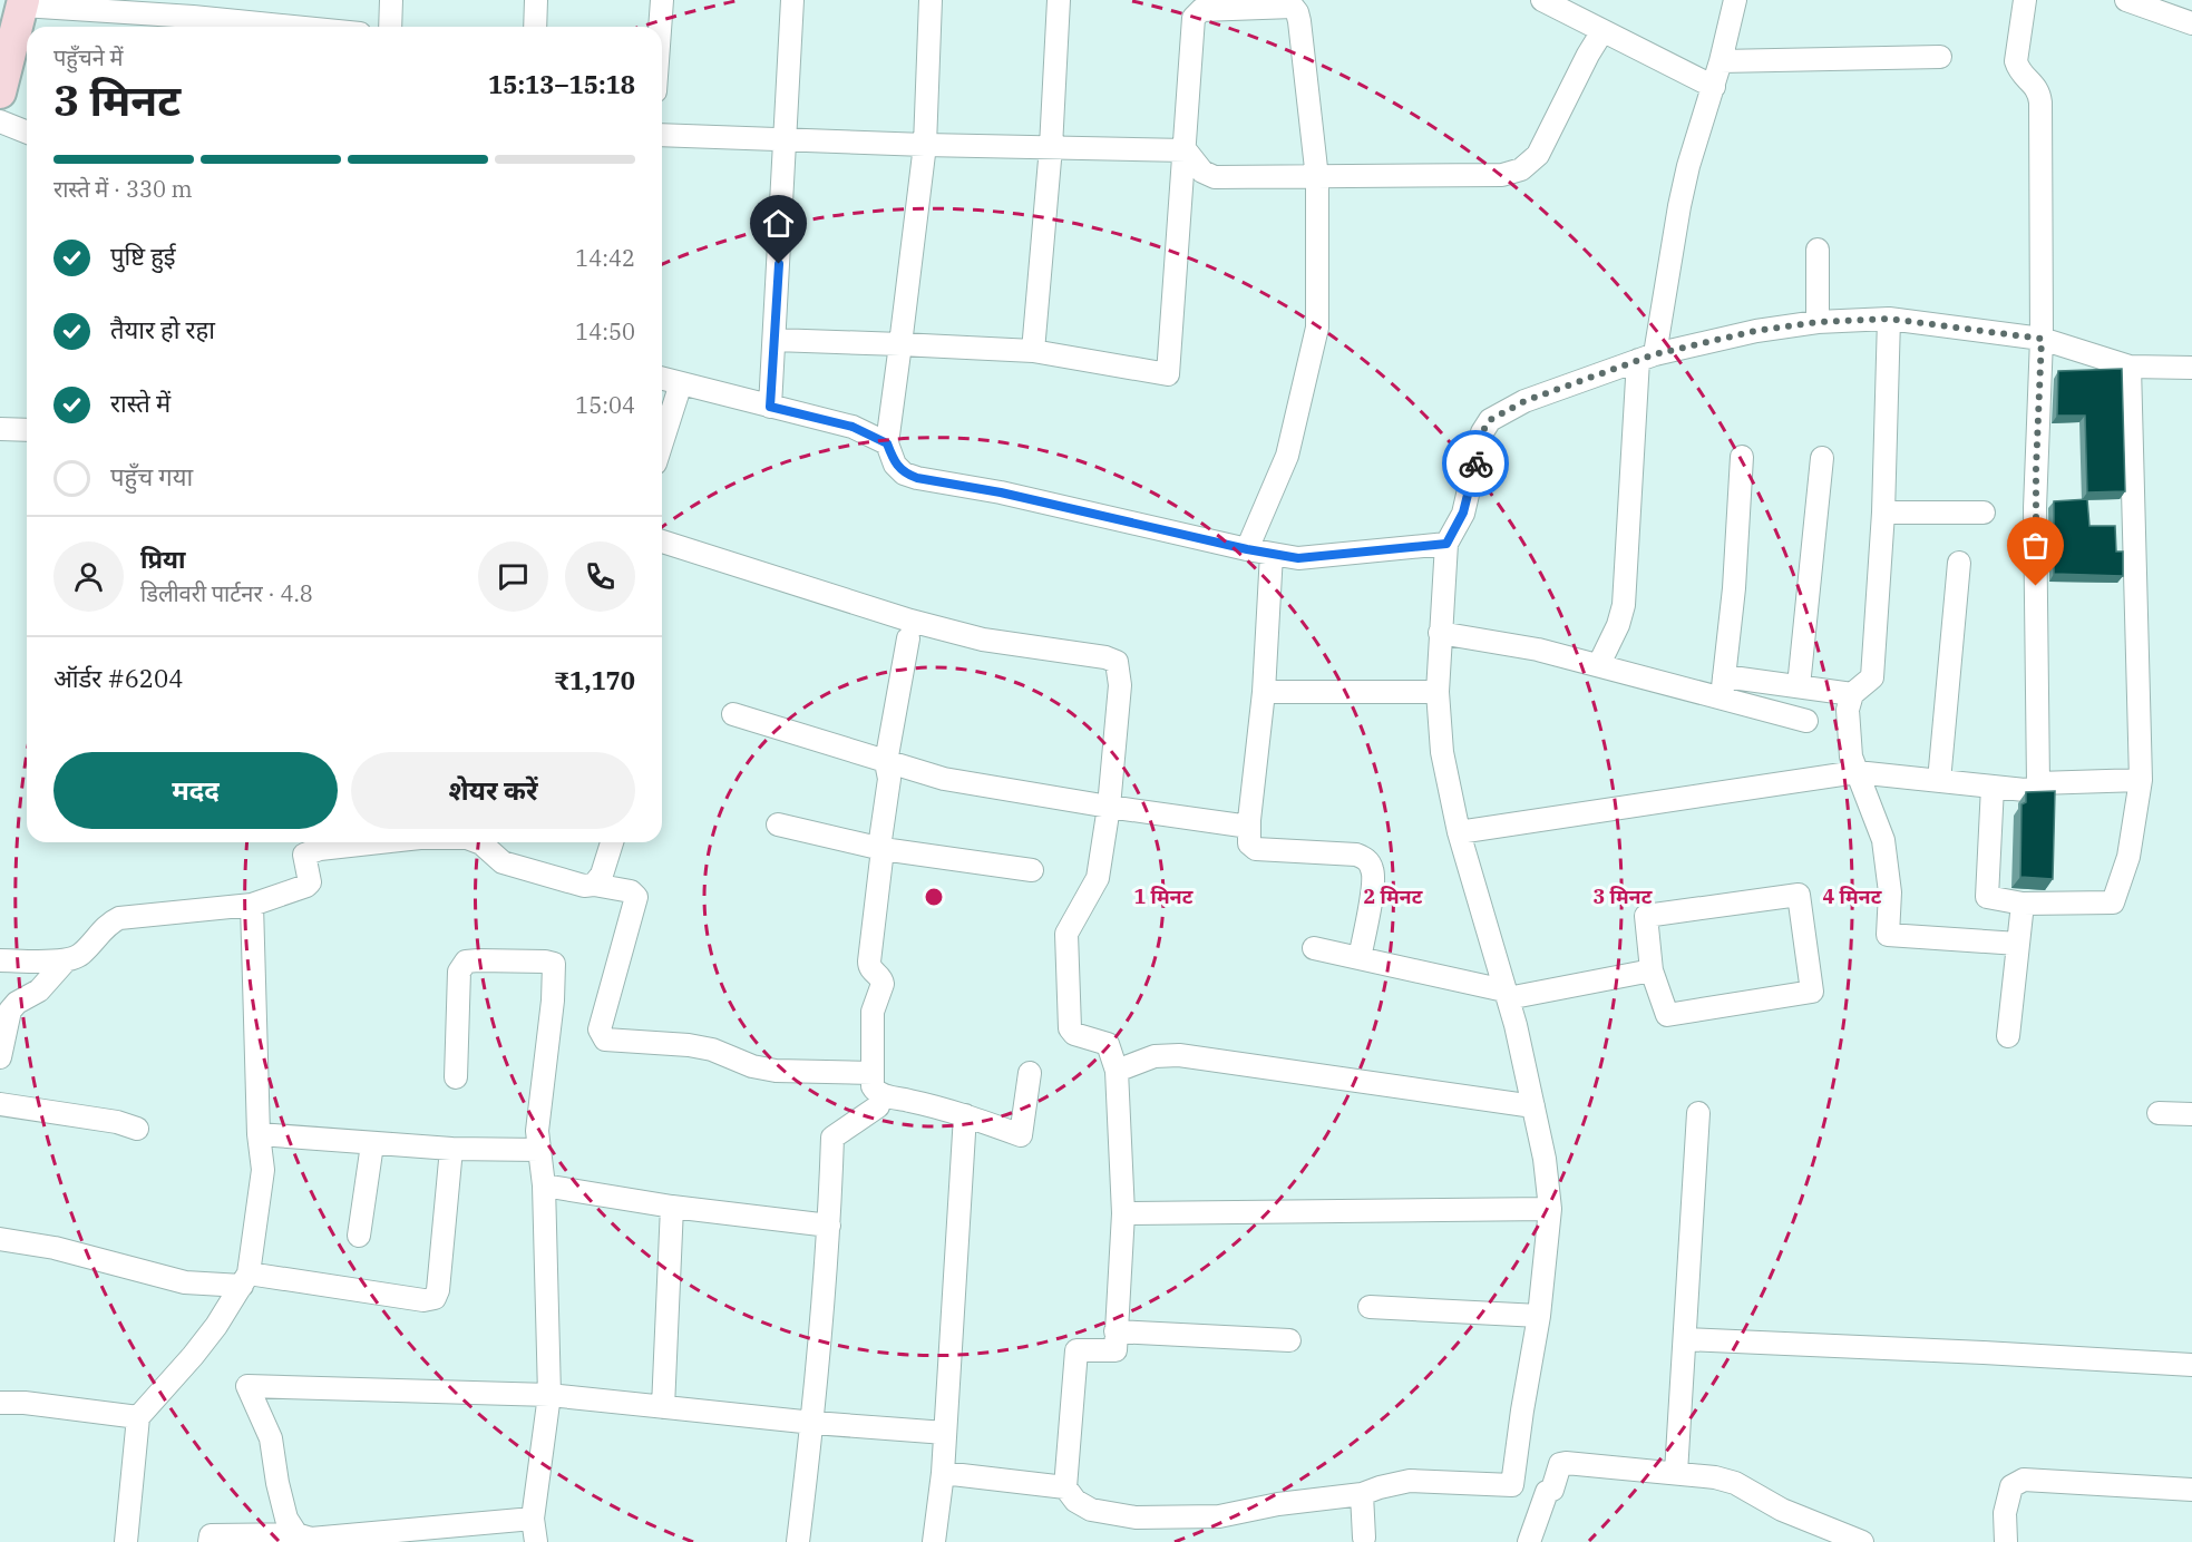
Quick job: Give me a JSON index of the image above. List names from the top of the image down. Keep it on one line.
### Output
{"page":{"heading":["3 मिनट","पहुँचने में","15:13–15:18"],"panel":["प्रिया","डिलीवरी पार्टनर · 4.8","ऑर्डर #6204","₹1,170"],"bar":"रास्ते में · 330 m","list":[["पुष्टि हुई","14:42"],["तैयार हो रहा","14:50"],["रास्ते में","15:04"],"पहुँच गया"],"buttons":["मदद","शेयर करें"]},"rings":["1 मिनट","2 मिनट","3 मिनट","4 मिनट"]}
